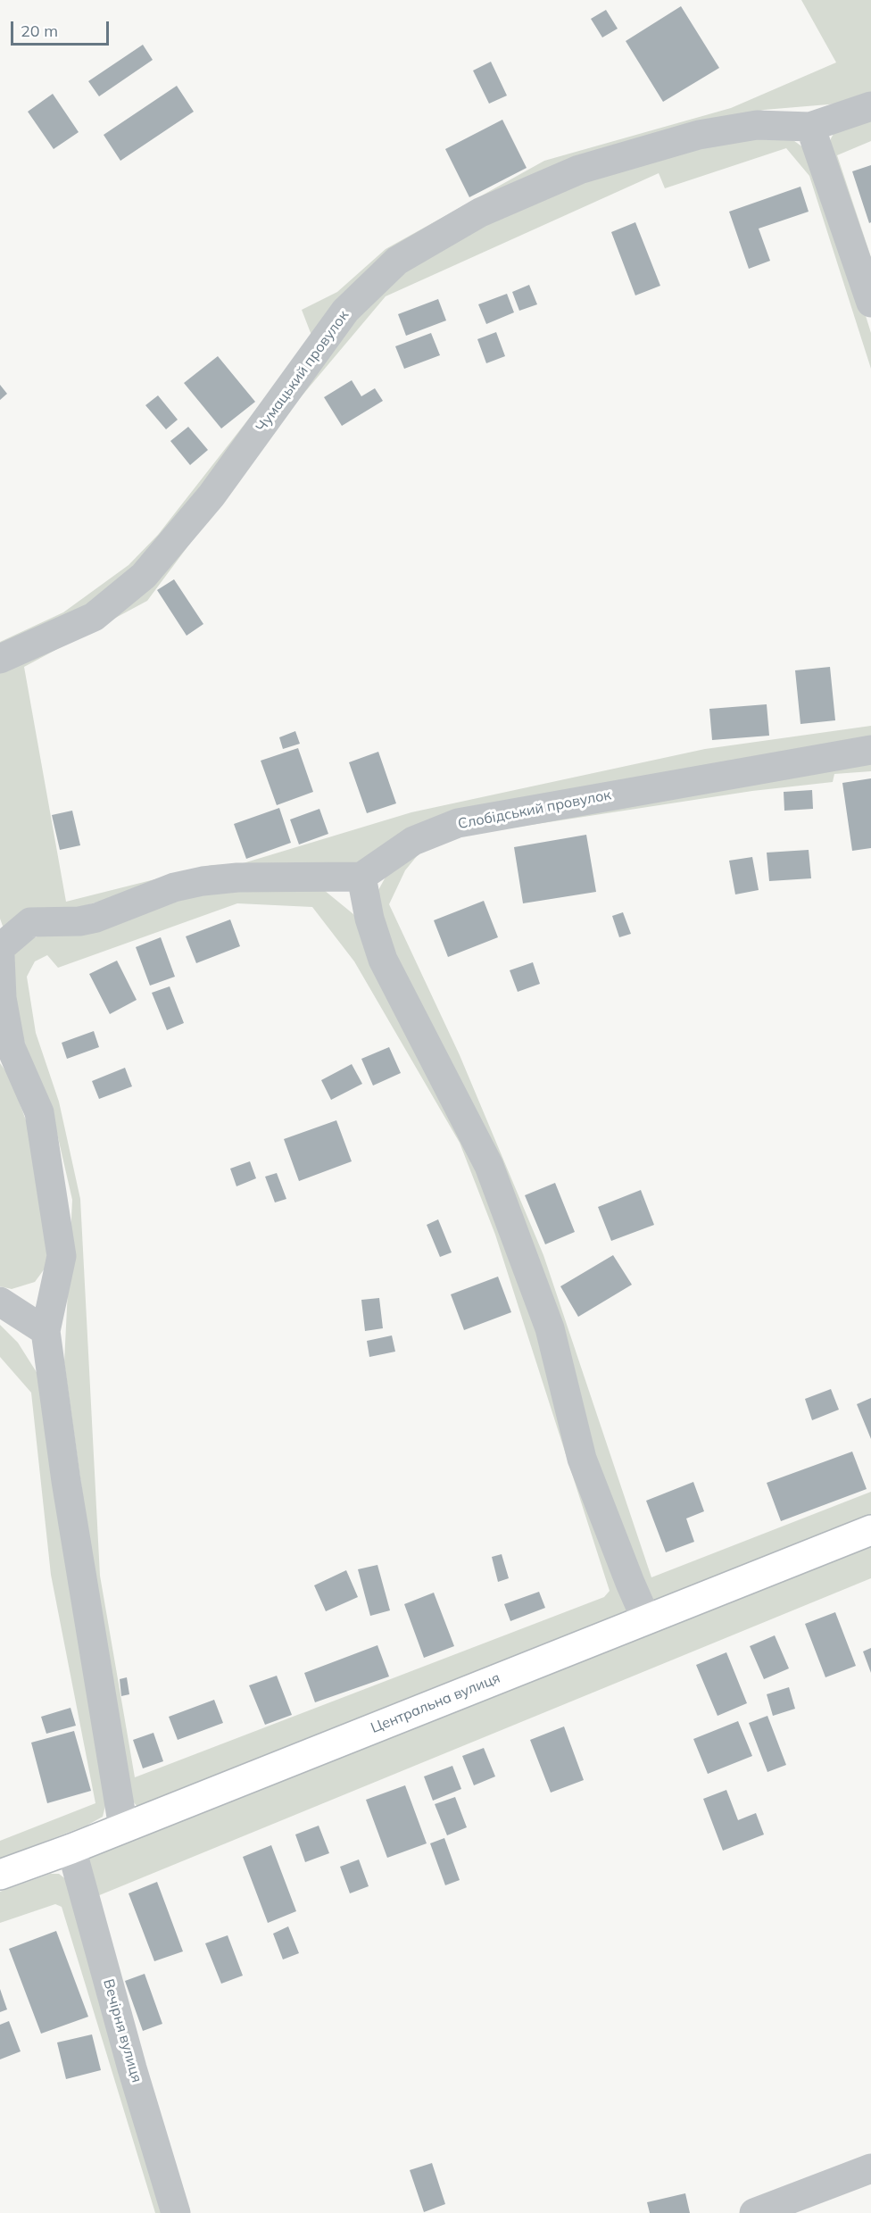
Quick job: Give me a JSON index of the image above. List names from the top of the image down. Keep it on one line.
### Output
{"streets":{"street":["Чумацький провулок","Слобідський провулок","Центральна вулиця","Вечірня вулиця"]},"crossings":[["Центральна вулиця","Вечірня вулиця"]],"scale_bar":"20 m"}
